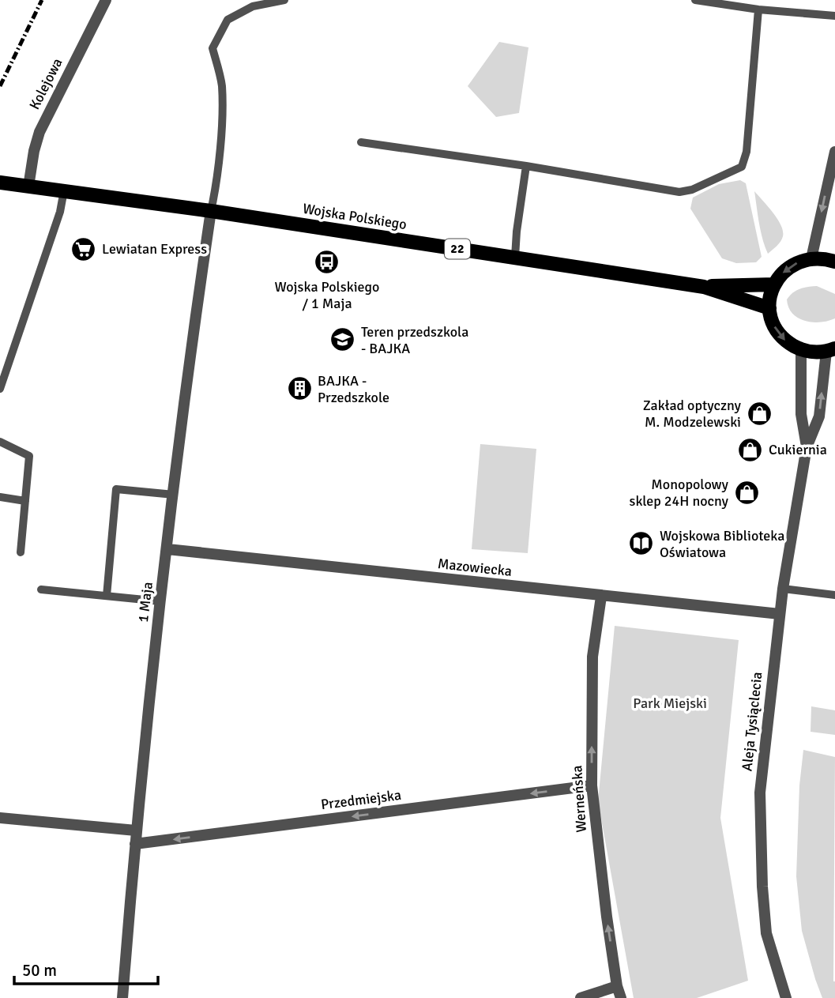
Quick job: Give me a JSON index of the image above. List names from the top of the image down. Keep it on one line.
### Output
{"streets":{"main road":["Wojska Polskiego","22"],"street":["Kolejowa","Mazowiecka","1 Maja","Aleja Tysiąclecia","Werneńska","Przedmiejska"]},"crossings":[["Kolejowa","Wojska Polskiego"],["Wojska Polskiego","1 Maja"],["Mazowiecka","1 Maja"],["Mazowiecka","Aleja Tysiąclecia"],["Mazowiecka","Werneńska"],["1 Maja","Przedmiejska"],["Werneńska","Przedmiejska"]],"one_way":["Werneńska","Przedmiejska"],"parks":["Park Miejski"],"places":{"supermarket":["Lewiatan Express"],"bus stop":["Wojska Polskiego / 1 Maja"],"school or university":["Teren przedszkola - BAJKA"],"building":["BAJKA - Przedszkole"],"shop":["Zakład optyczny M. Modzelewski","Cukiernia","Monopolowy sklep 24H nocny"],"library":["Wojskowa Biblioteka Oświatowa"]},"scale_bar":"50 m"}
